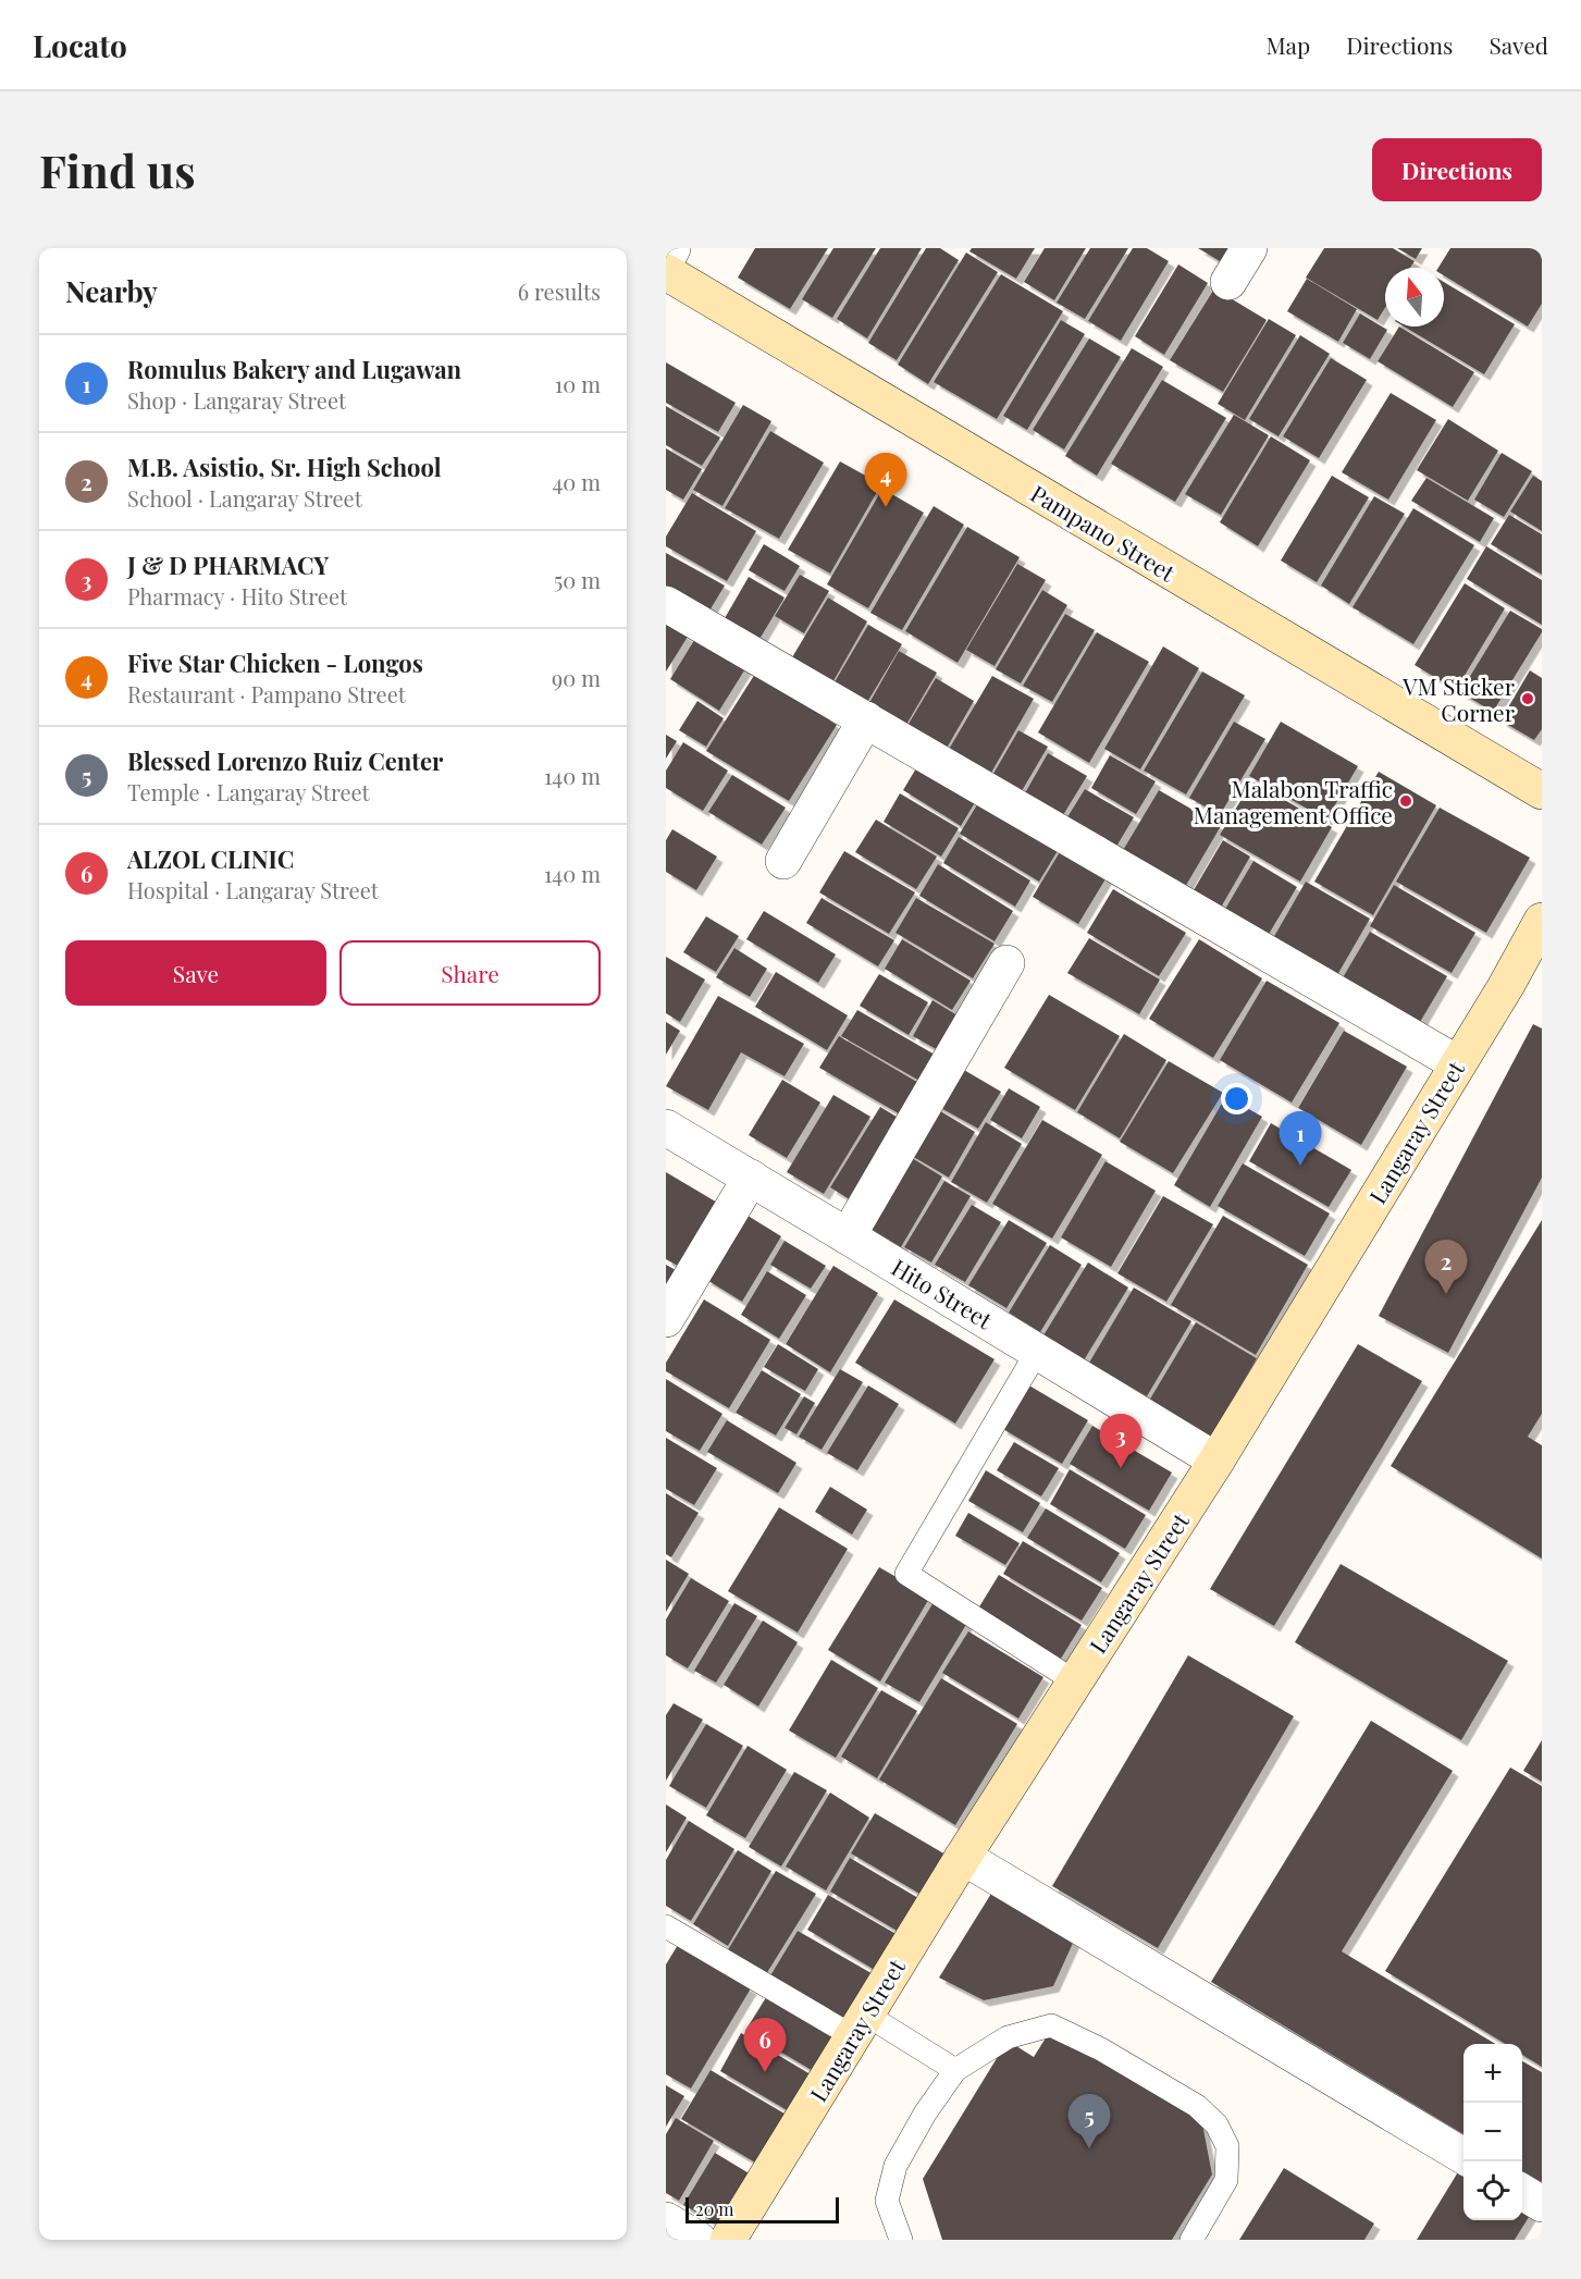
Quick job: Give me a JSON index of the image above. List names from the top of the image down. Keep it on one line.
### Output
{"streets":{"street":["Pampano Street","Langaray Street","Hito Street"]},"crossings":[["Langaray Street","Hito Street"]],"places":["VM Sticker Corner","Malabon Traffic Management Office"],"scale_bar":"20 m","north":"top","page":{"header":"Locato","nav":["Map","Directions","Saved"],"buttons":["Directions",["Save","Share"]],"title":"Find us","heading":["Nearby","6 results"],"list":[{"mark":"1","name":"Romulus Bakery and Lugawan","note":"Shop · Langaray Street","value":"10 m"},{"mark":"2","name":"M.B. Asistio, Sr. High School","note":"School · Langaray Street","value":"40 m"},{"mark":"3","name":"J & D PHARMACY","note":"Pharmacy · Hito Street","value":"50 m"},{"mark":"4","name":"Five Star Chicken - Longos","note":"Restaurant · Pampano Street","value":"90 m"},{"mark":"5","name":"Blessed Lorenzo Ruiz Center","note":"Temple · Langaray Street","value":"140 m"},{"mark":"6","name":"ALZOL CLINIC","note":"Hospital · Langaray Street","value":"140 m"}],"pins":["4","1","2","3","6","5"],"map_buttons":["+","−"],"scale":"20 m"}}
